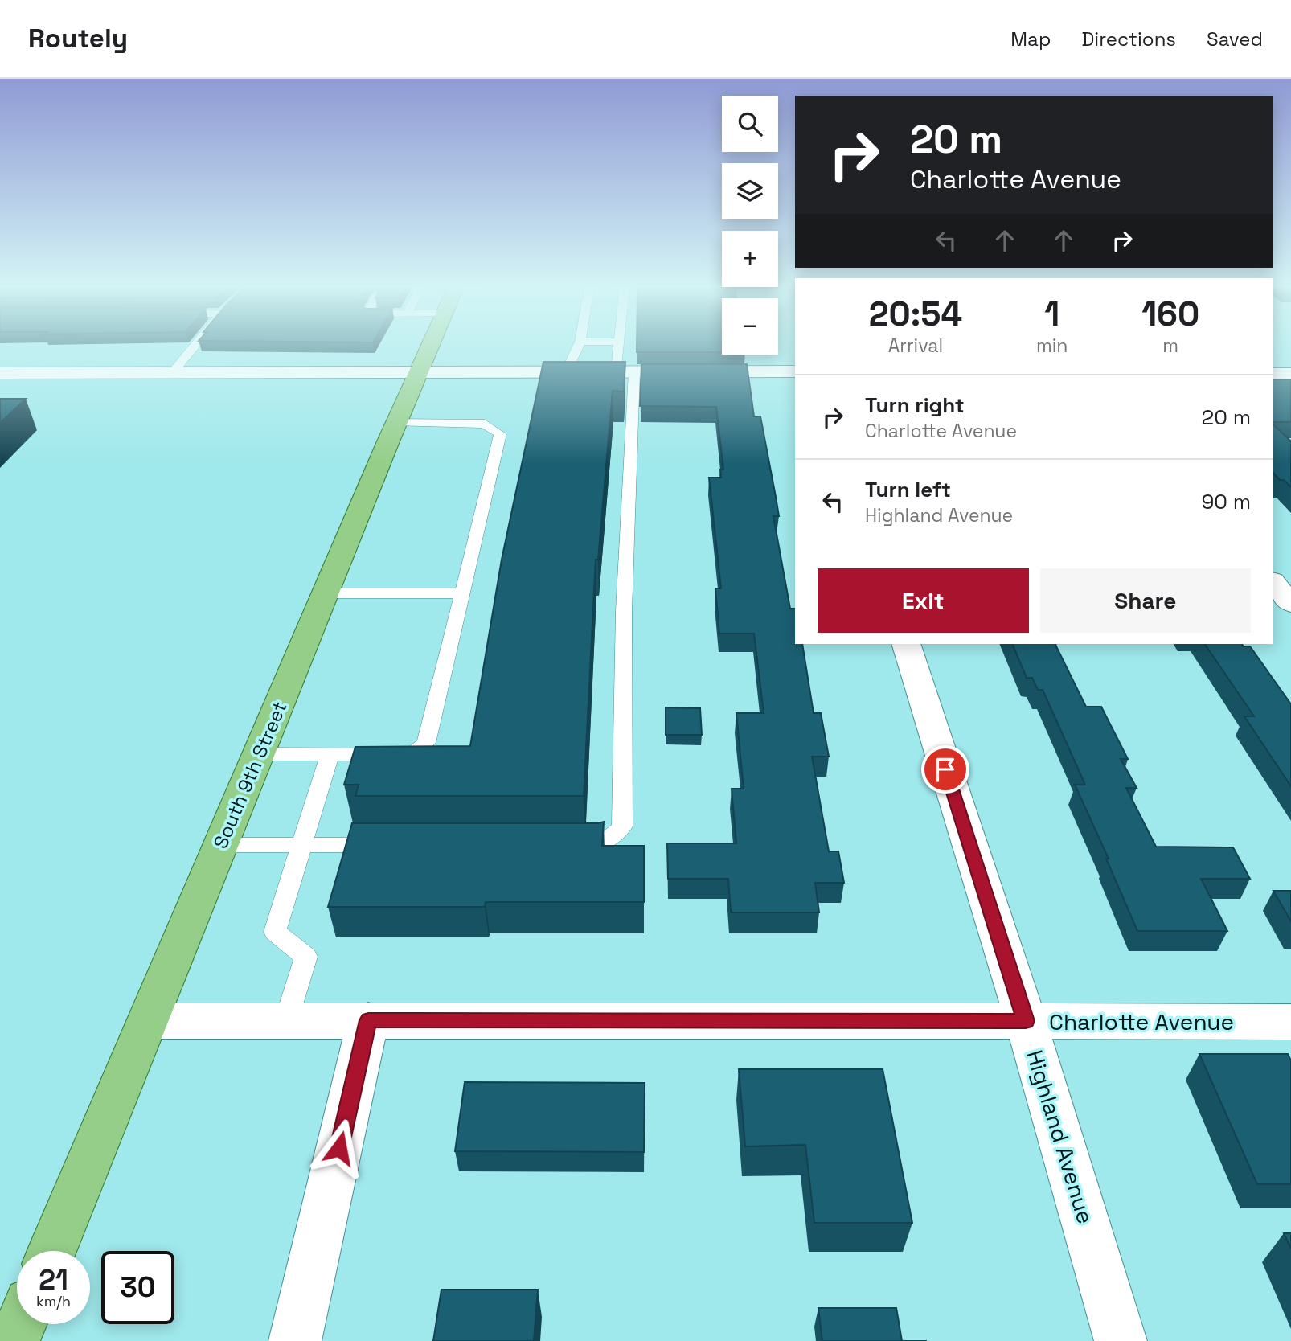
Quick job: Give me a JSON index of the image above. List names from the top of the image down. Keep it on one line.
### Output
{"streets":{"main road":["South 9th Street"],"street":["Charlotte Avenue","Highland Avenue"]},"crossings":[["South 9th Street","Charlotte Avenue"],["Charlotte Avenue","Highland Avenue"]],"page":{"header":"Routely","nav":["Map","Directions","Saved"],"map_buttons":["+","−"],"turn":["20 m","Charlotte Avenue"],"eta":["20:54","Arrival","1","min","160","m"],"list":[{"name":"Turn right","note":"Charlotte Avenue","value":"20 m"},{"name":"Turn left","note":"Highland Avenue","value":"90 m"}],"buttons":["Exit","Share"],"speed":"21 km/h","limit":"30"}}
